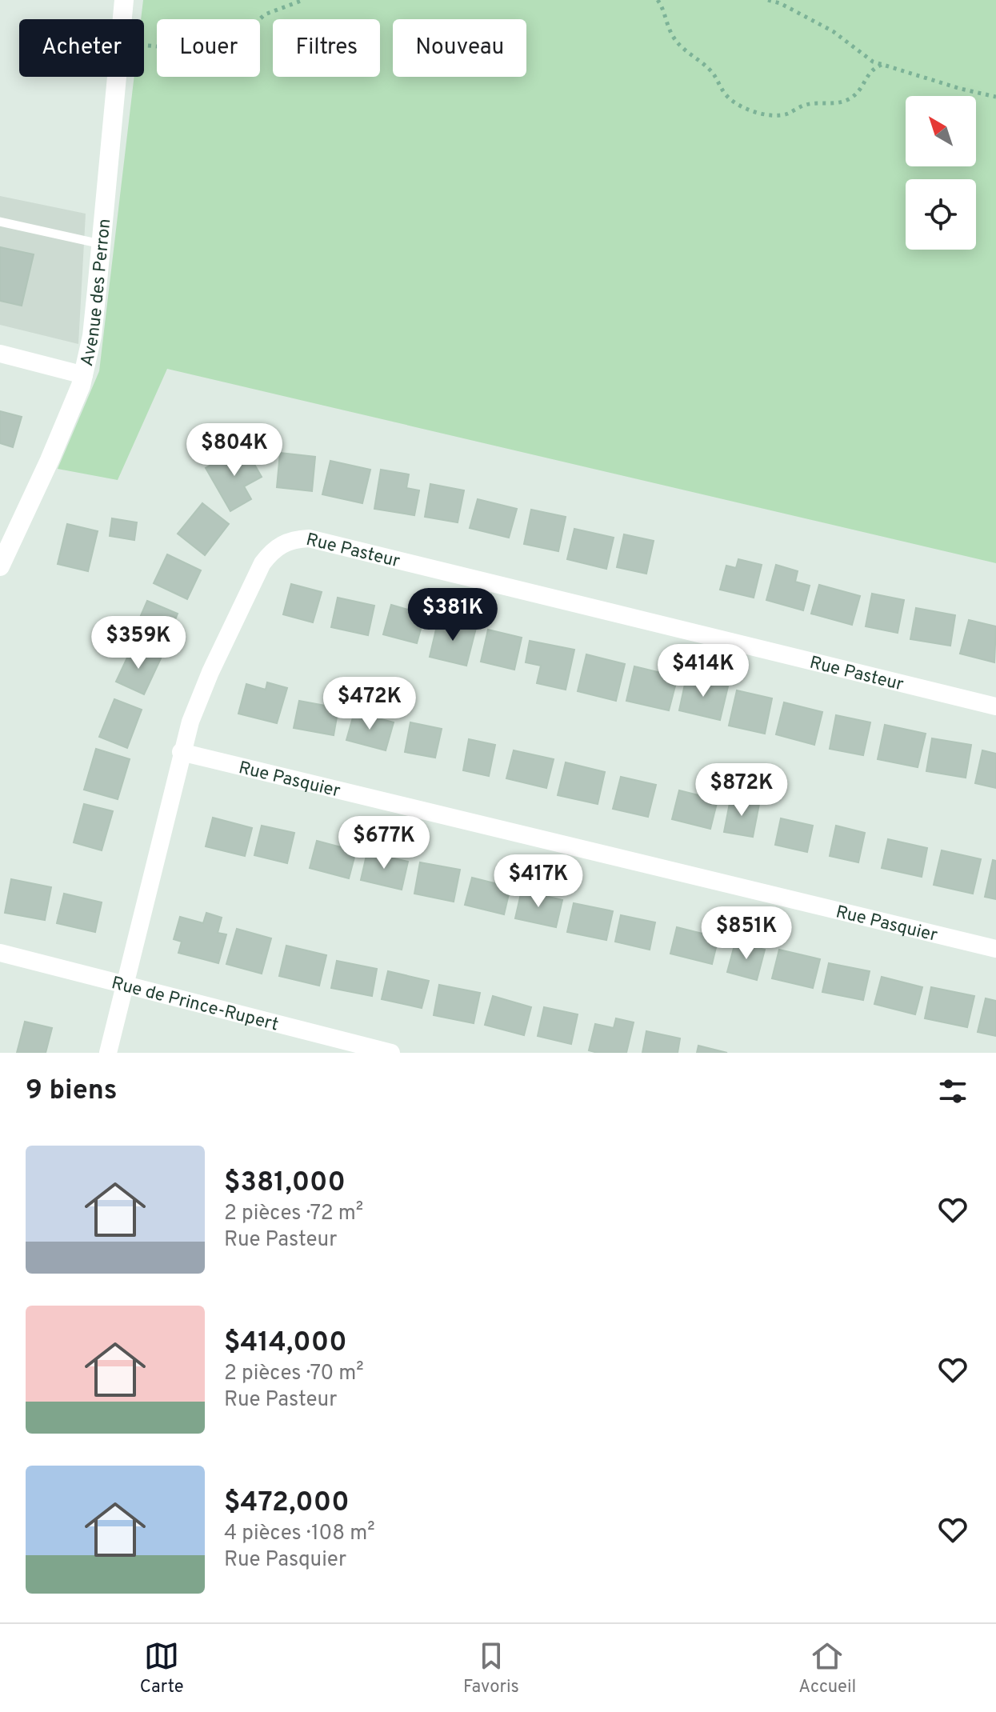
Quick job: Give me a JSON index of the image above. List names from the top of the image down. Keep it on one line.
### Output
{"streets":{"street":["Avenue des Perron","Rue Pasteur","Rue Pasquier","Rue de Prince-Rupert"]},"crossings":[["Rue Pasteur","Rue Pasquier"],["Rue Pasteur","Rue de Prince-Rupert"]],"north":"top left","page":{"chip":["Acheter","Louer","Filtres","Nouveau"],"price":["$804K","$381K","$359K","$414K","$472K","$872K","$677K","$417K","$851K"],"heading":"9 biens","list":[{"name":"$381,000","note":"2 pièces · 72 m² · Rue Pasteur"},{"name":"$414,000","note":"2 pièces · 70 m² · Rue Pasteur"},{"name":"$472,000","note":"4 pièces · 108 m² · Rue Pasquier"}],"tabs":["Carte","Favoris","Accueil"]}}
